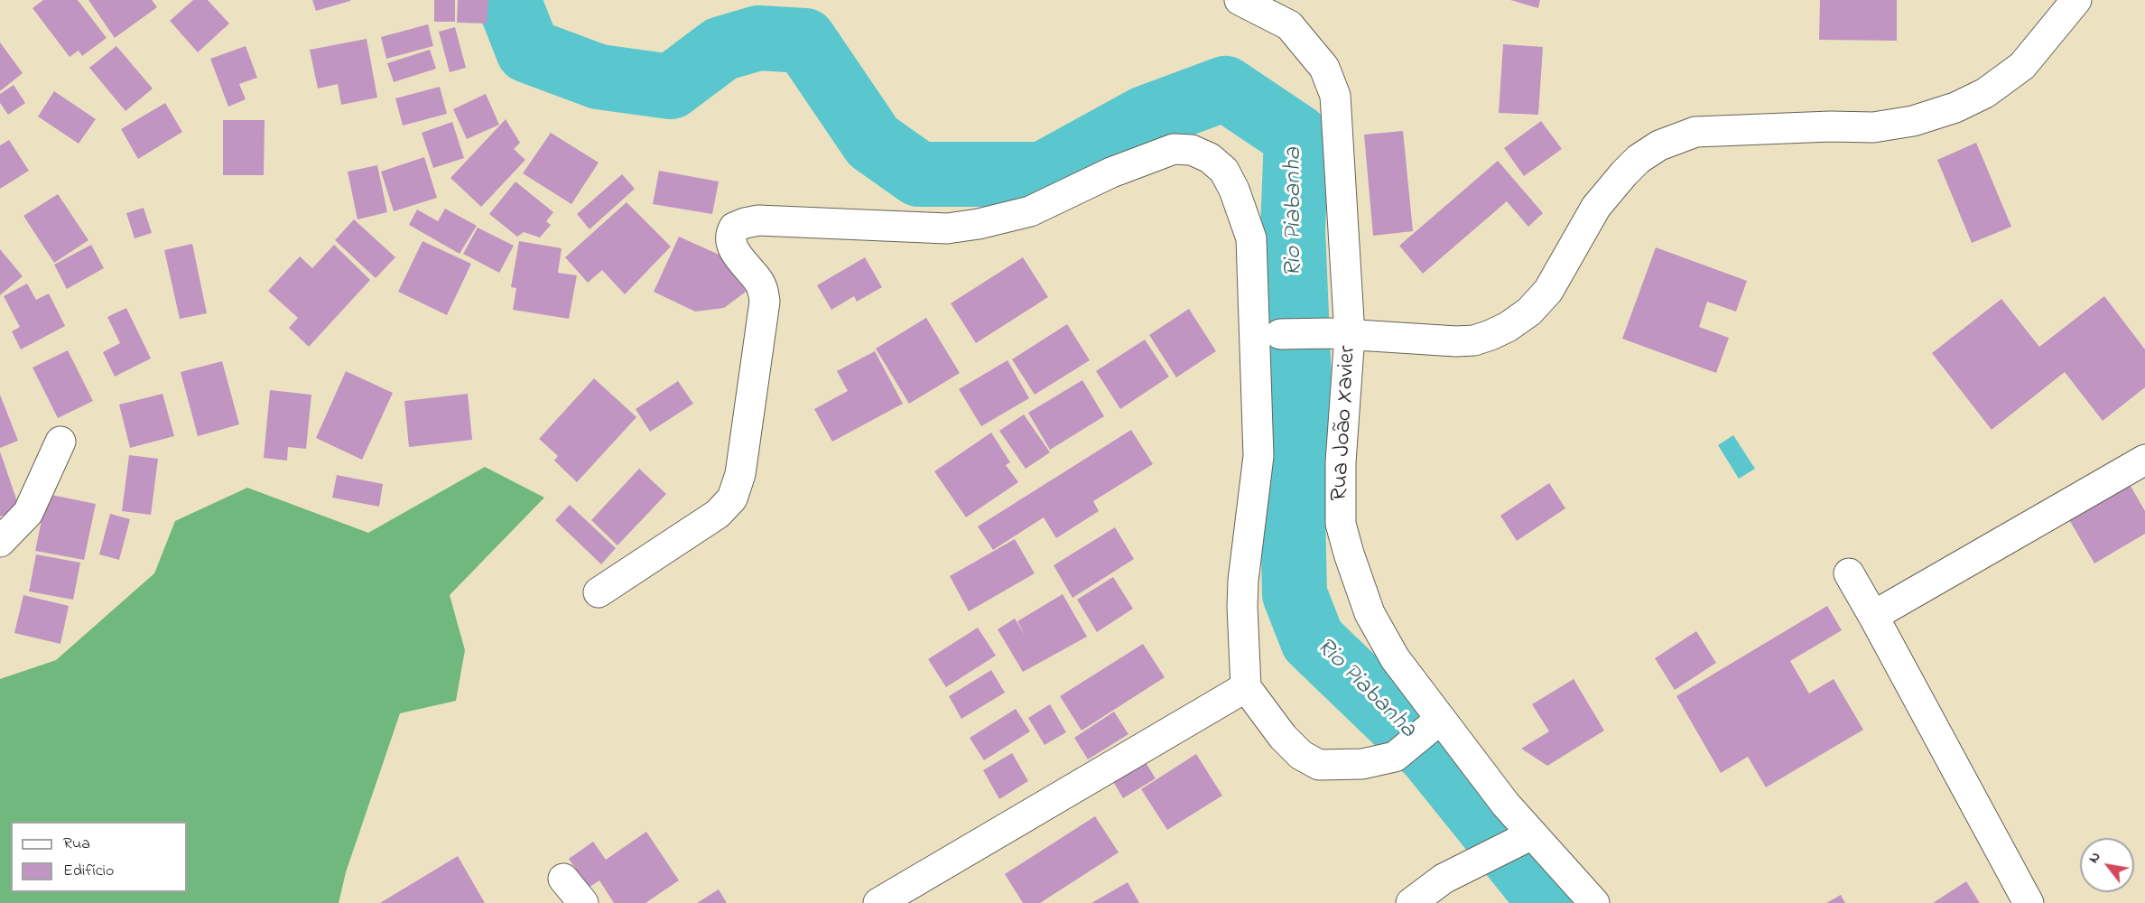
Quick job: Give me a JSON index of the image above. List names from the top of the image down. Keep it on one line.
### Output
{"streets":{"street":["Rua João Xavier"]},"water":["Rio Piabanha"],"legend":["Rua","Edifício"],"north":"top left"}
